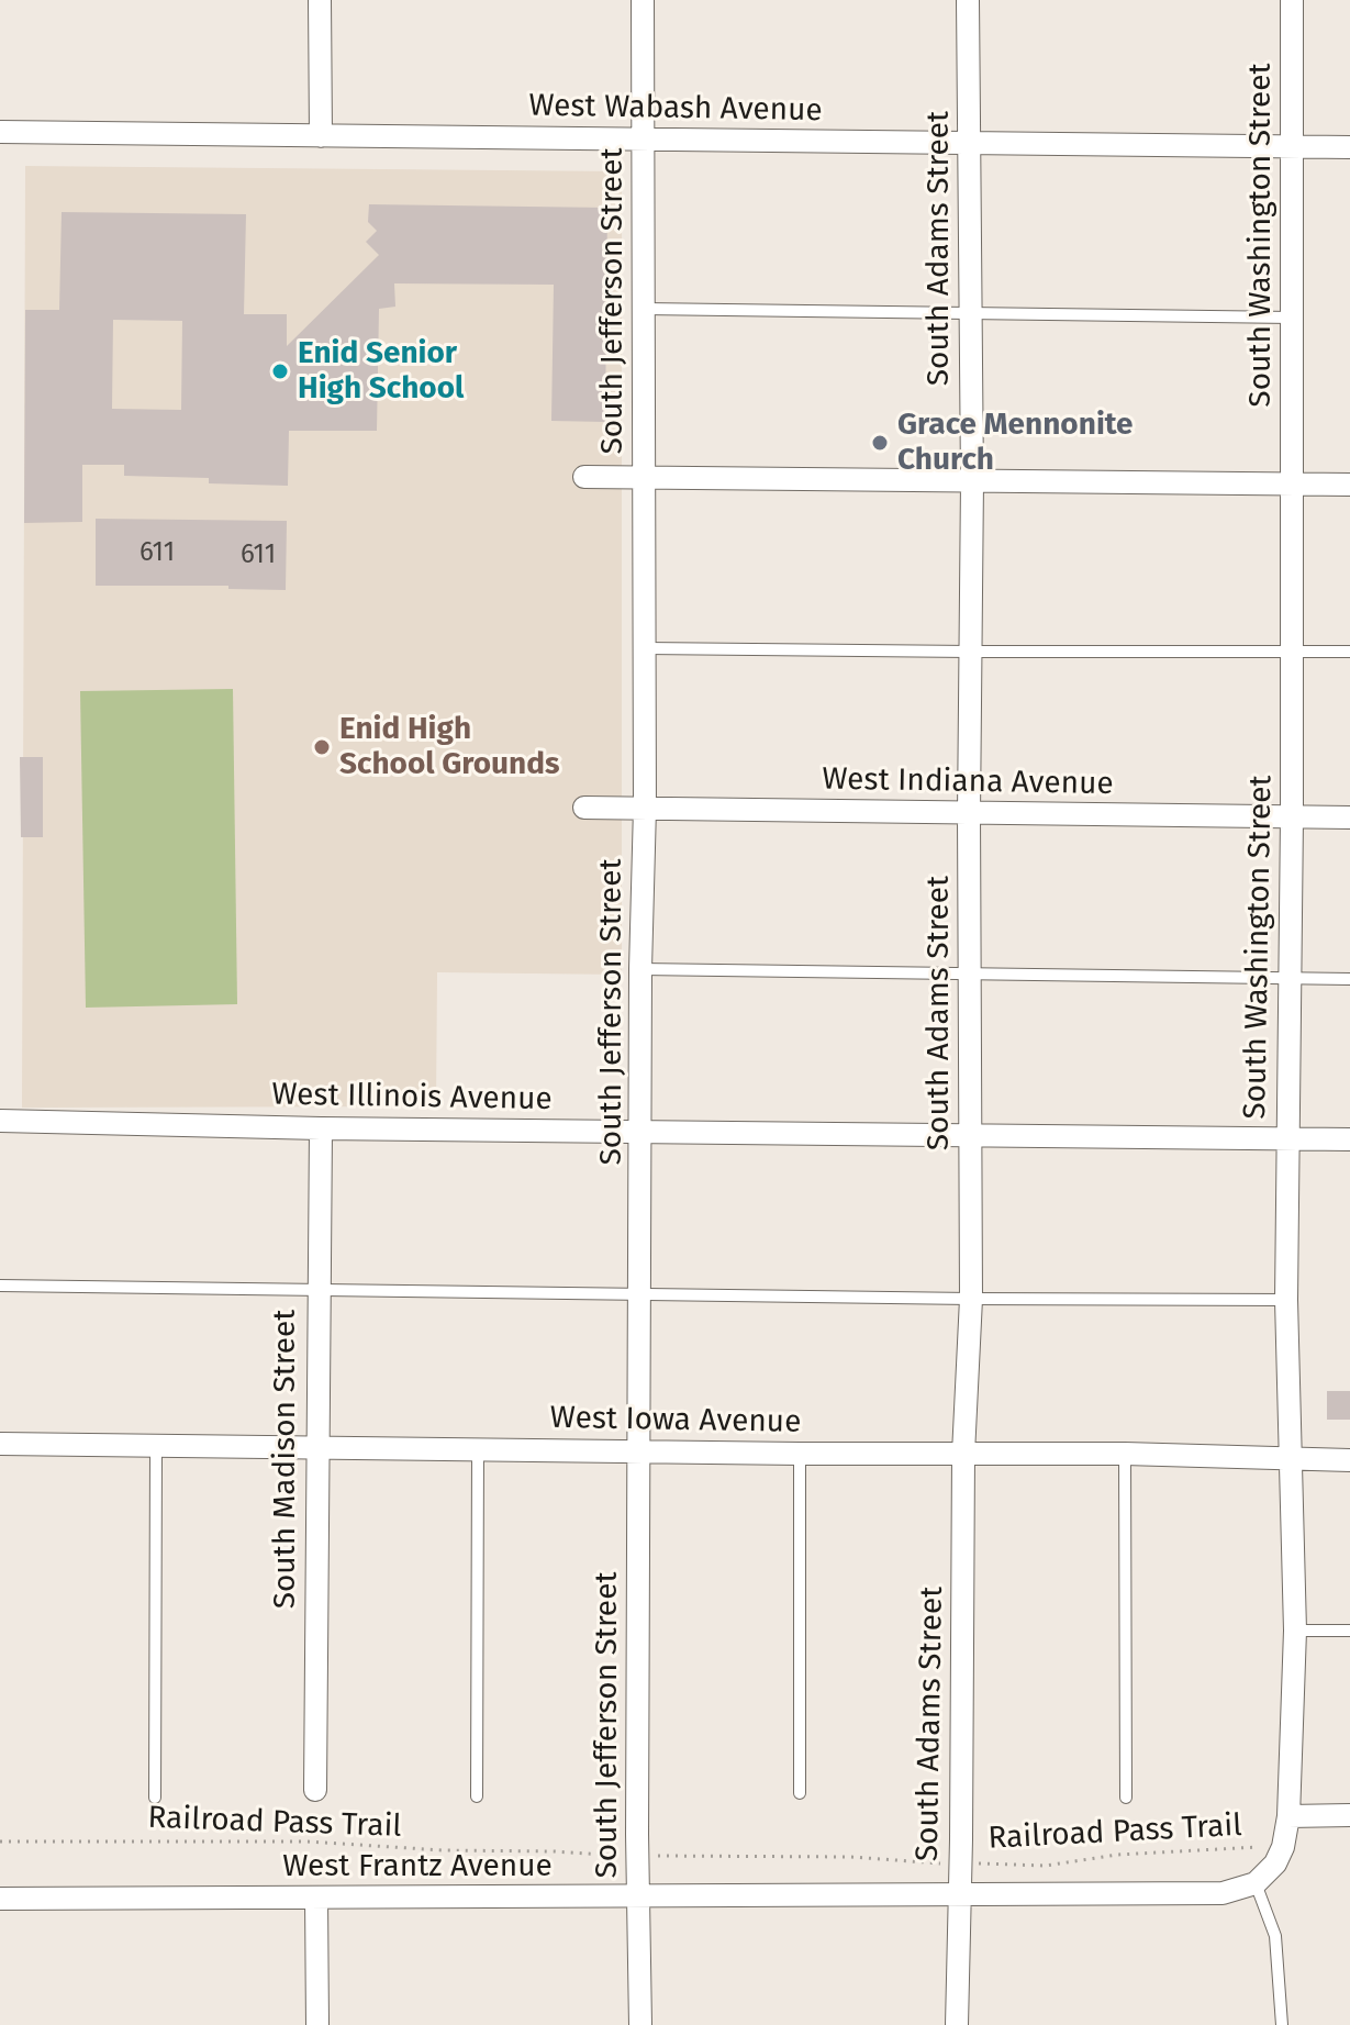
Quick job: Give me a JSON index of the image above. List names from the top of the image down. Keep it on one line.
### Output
{"streets":{"street":["West Wabash Avenue","South Washington Street","South Adams Street","South Jefferson Street","West Indiana Avenue","West Illinois Avenue","West Iowa Avenue","South Madison Street","West Frantz Avenue"],"path":["Railroad Pass Trail"]},"crossings":[["West Wabash Avenue","South Washington Street"],["West Wabash Avenue","South Adams Street"],["West Wabash Avenue","South Jefferson Street"],["South Washington Street","West Indiana Avenue"],["South Washington Street","West Illinois Avenue"],["South Washington Street","West Iowa Avenue"],["South Washington Street","Railroad Pass Trail"],["South Washington Street","West Frantz Avenue"],["South Adams Street","West Indiana Avenue"],["South Adams Street","West Illinois Avenue"],["South Adams Street","West Iowa Avenue"],["South Adams Street","Railroad Pass Trail"],["South Adams Street","West Frantz Avenue"],["South Jefferson Street","West Indiana Avenue"],["South Jefferson Street","West Illinois Avenue"],["South Jefferson Street","West Iowa Avenue"],["South Jefferson Street","Railroad Pass Trail"],["South Jefferson Street","West Frantz Avenue"],["West Illinois Avenue","South Madison Street"],["West Iowa Avenue","South Madison Street"]],"places":["Enid Senior High School","Grace Mennonite Church","Enid High School Grounds"],"house_numbers":["611","611"]}
